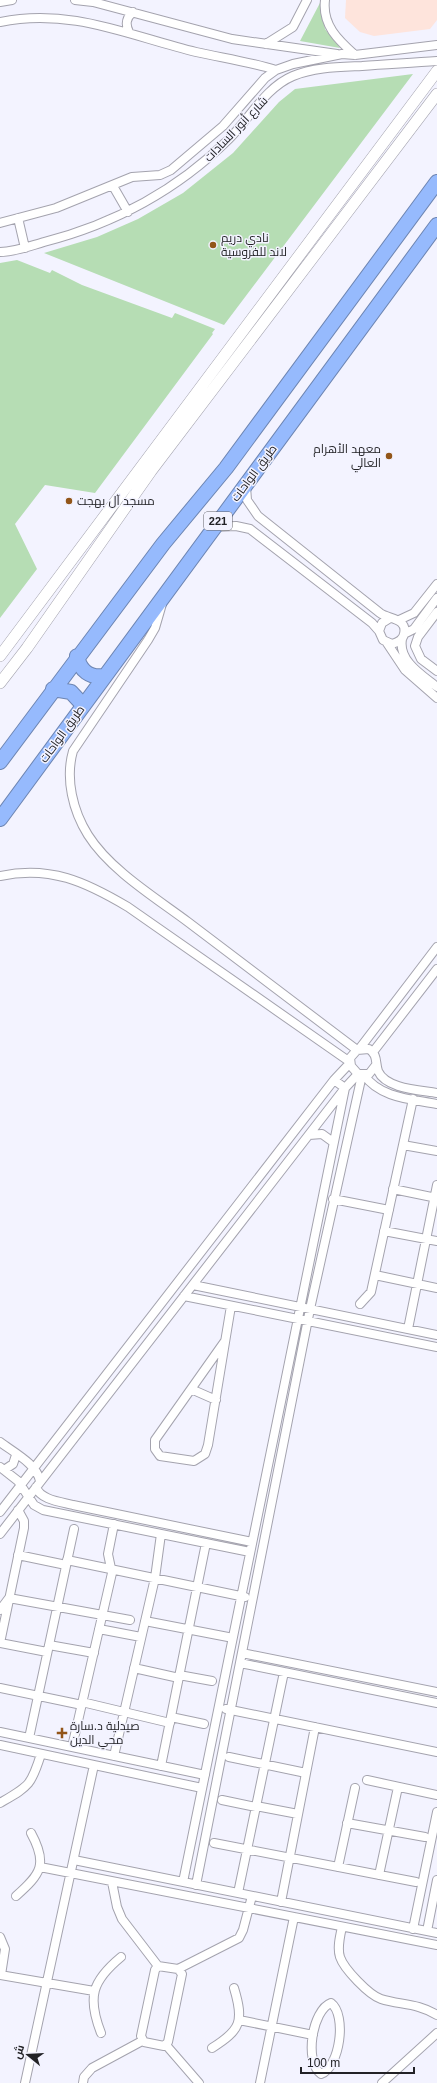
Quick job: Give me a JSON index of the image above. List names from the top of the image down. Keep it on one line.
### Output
{"streets":{"highway":["طريق الواحات","221"],"street":["شارع أنور السادات"]},"places":{"other":["نادي دريم لاند للفروسية","معهد الأهرام العالي","مسجد آل بهجت"],"health":["صيدلية د.سارة محي الدين"]},"scale_bar":"100 m","north":"left"}
